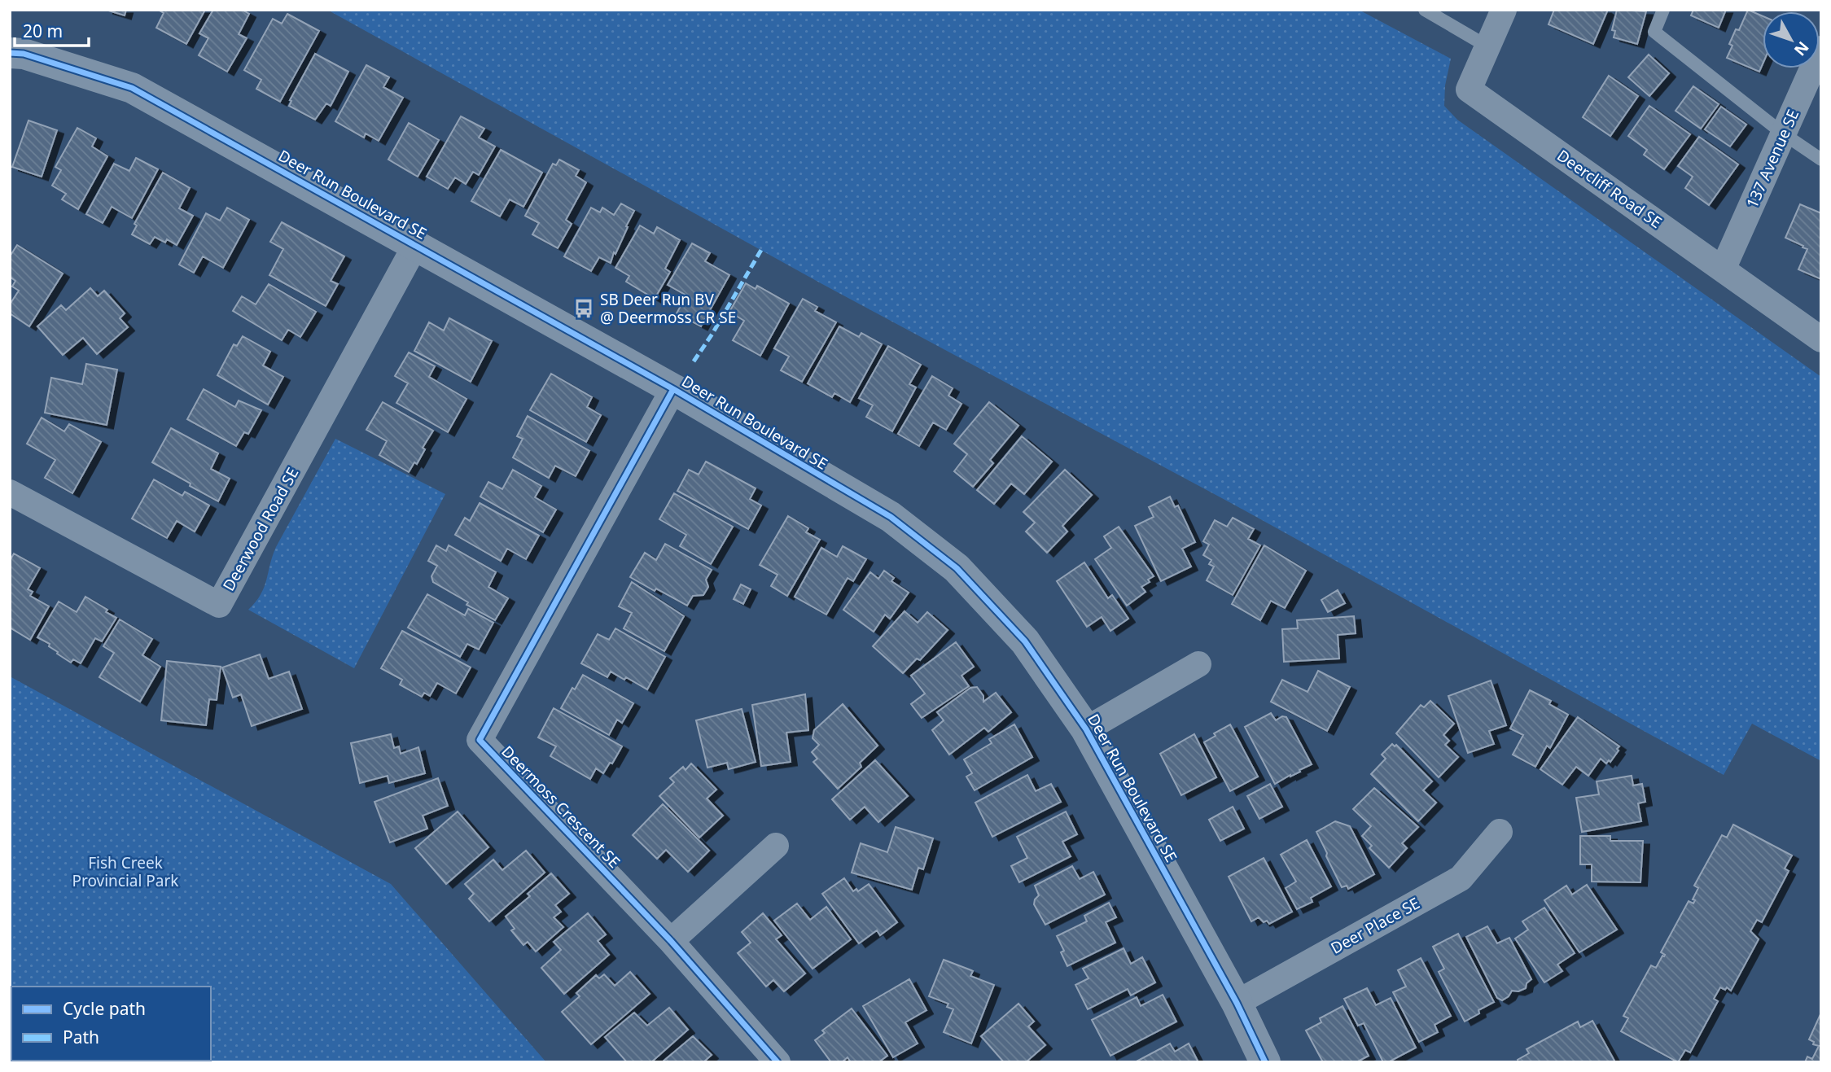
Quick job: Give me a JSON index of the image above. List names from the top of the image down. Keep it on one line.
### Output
{"streets":{"street":["137 Avenue SE","Deercliff Road SE","Deer Run Boulevard SE","Deerwood Road SE","Deermoss Crescent SE","Deer Place SE"]},"crossings":[["137 Avenue SE","Deercliff Road SE"],["Deer Run Boulevard SE","Deerwood Road SE"],["Deer Run Boulevard SE","Deermoss Crescent SE"],["Deer Run Boulevard SE","Deer Place SE"]],"parks":["Fish Creek Provincial Park"],"places":{"bus stop":["SB Deer Run BV @ Deermoss CR SE"]},"legend":["Cycle path","Path"],"scale_bar":"20 m","north":"bottom right"}
